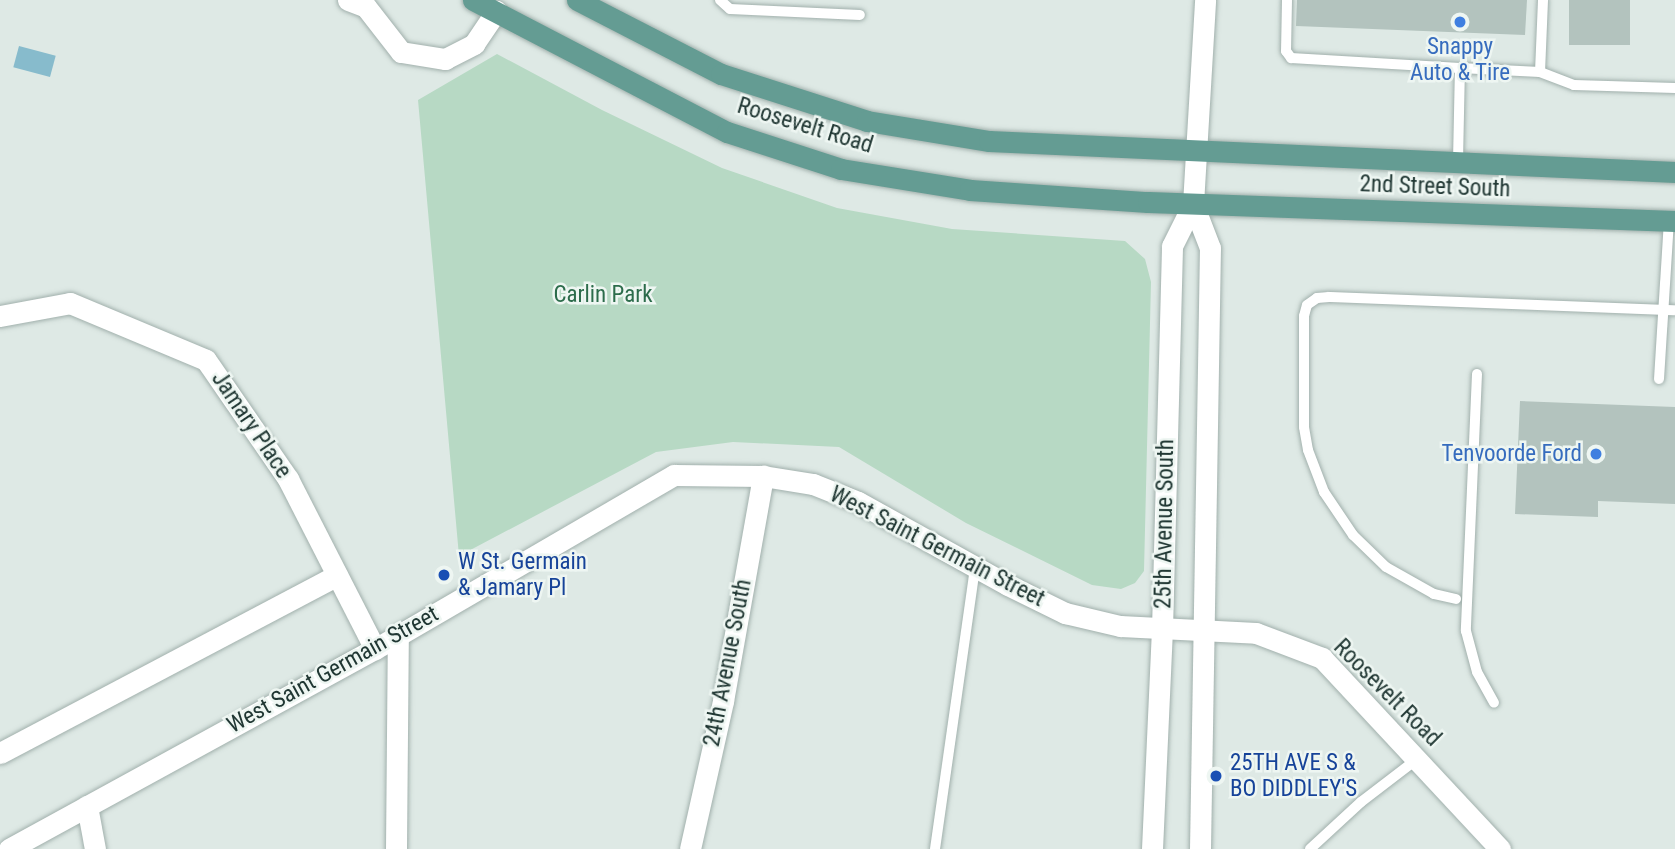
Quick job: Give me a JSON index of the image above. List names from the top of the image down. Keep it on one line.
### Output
{"streets":{"main road":["Roosevelt Road","2nd Street South"],"street":["Jamary Place","25th Avenue South","West Saint Germain Street","24th Avenue South"]},"crossings":[["Roosevelt Road","2nd Street South"],["Roosevelt Road","25th Avenue South"],["Roosevelt Road","West Saint Germain Street"],["2nd Street South","25th Avenue South"],["Jamary Place","West Saint Germain Street"],["25th Avenue South","West Saint Germain Street"],["West Saint Germain Street","24th Avenue South"]],"parks":["Carlin Park"],"places":["Snappy Auto & Tire","Tenvoorde Ford","W St. Germain & Jamary Pl","25TH AVE S & BO DIDDLEY'S"]}
